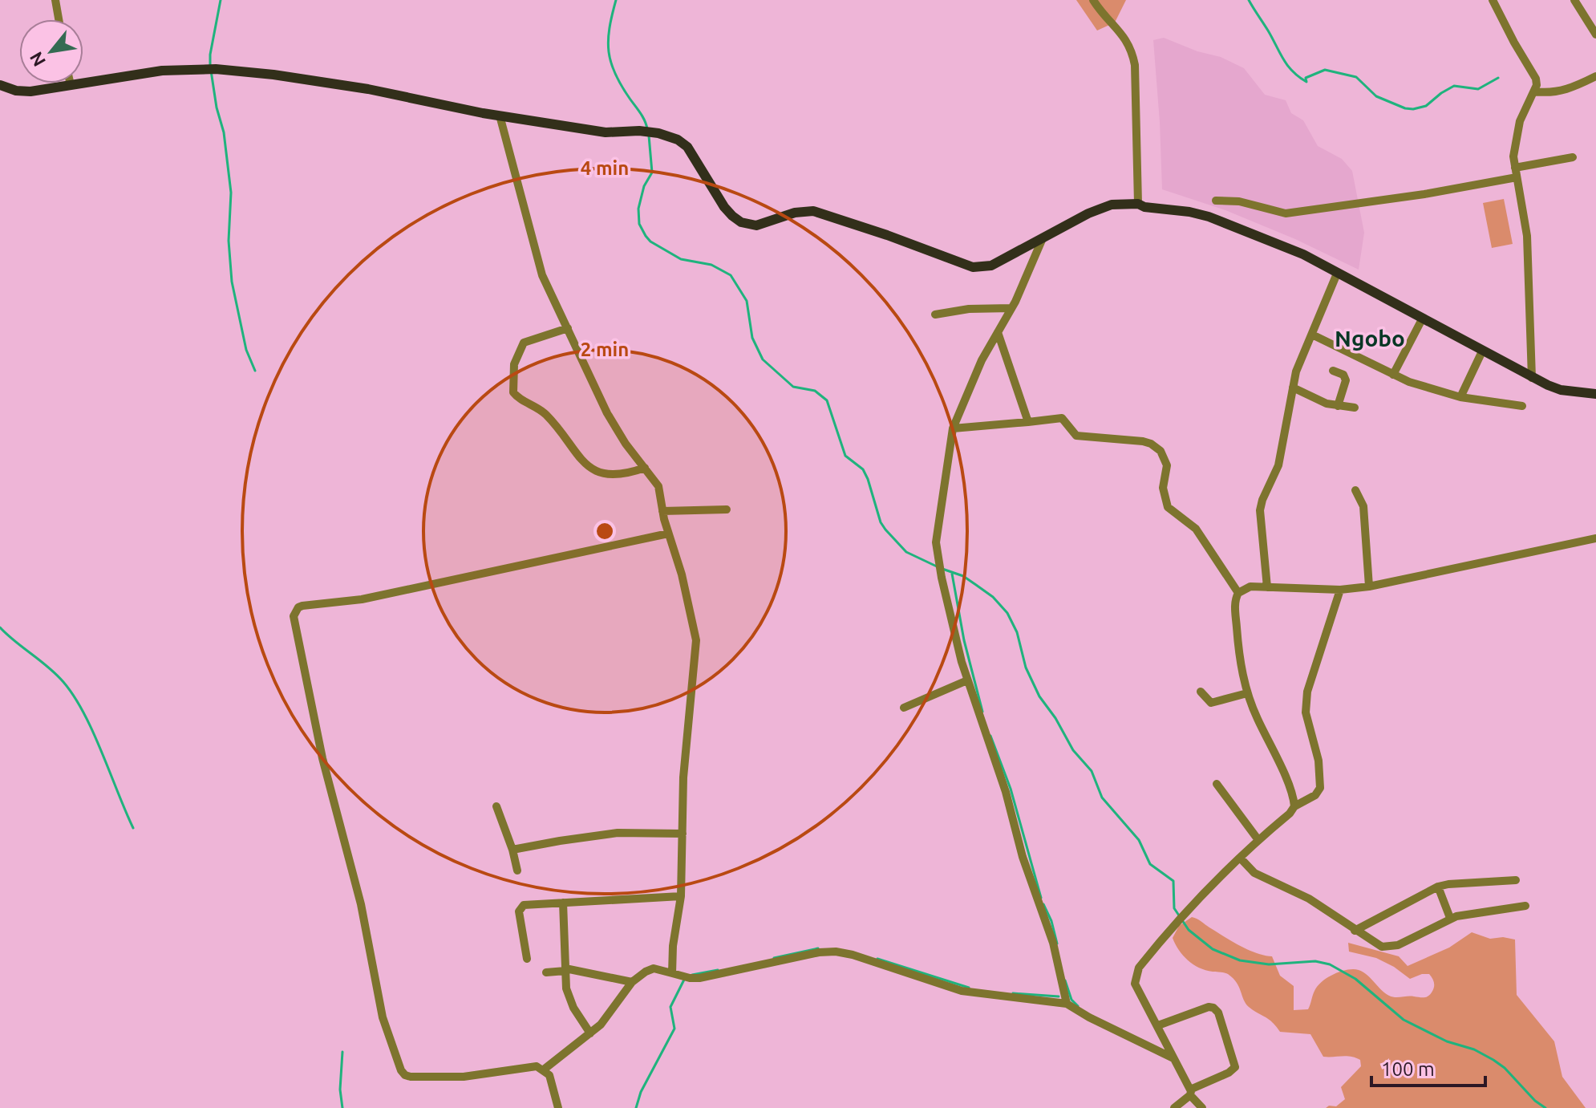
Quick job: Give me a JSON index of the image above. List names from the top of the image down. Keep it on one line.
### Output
{"districts":["Ngobo"],"scale_bar":"100 m","north":"bottom left","rings":["4 min","2 min"]}
